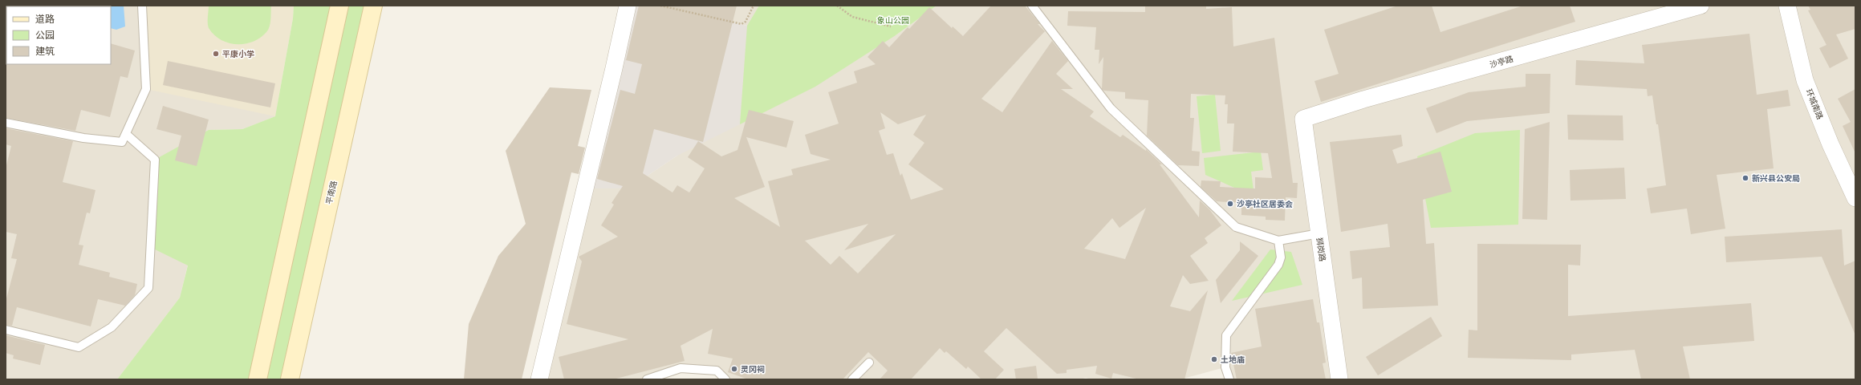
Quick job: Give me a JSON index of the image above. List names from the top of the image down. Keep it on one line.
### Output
{"streets":{"main road":["平南路"],"street":["沙亭路","环城南路","狮岗路"]},"crossings":[["沙亭路","狮岗路"]],"parks":["象山公园"],"places":["平康小学","新兴县公安局","沙亭社区居委会","土地庙","灵冈祠"],"legend":["道路","公园","建筑"]}
